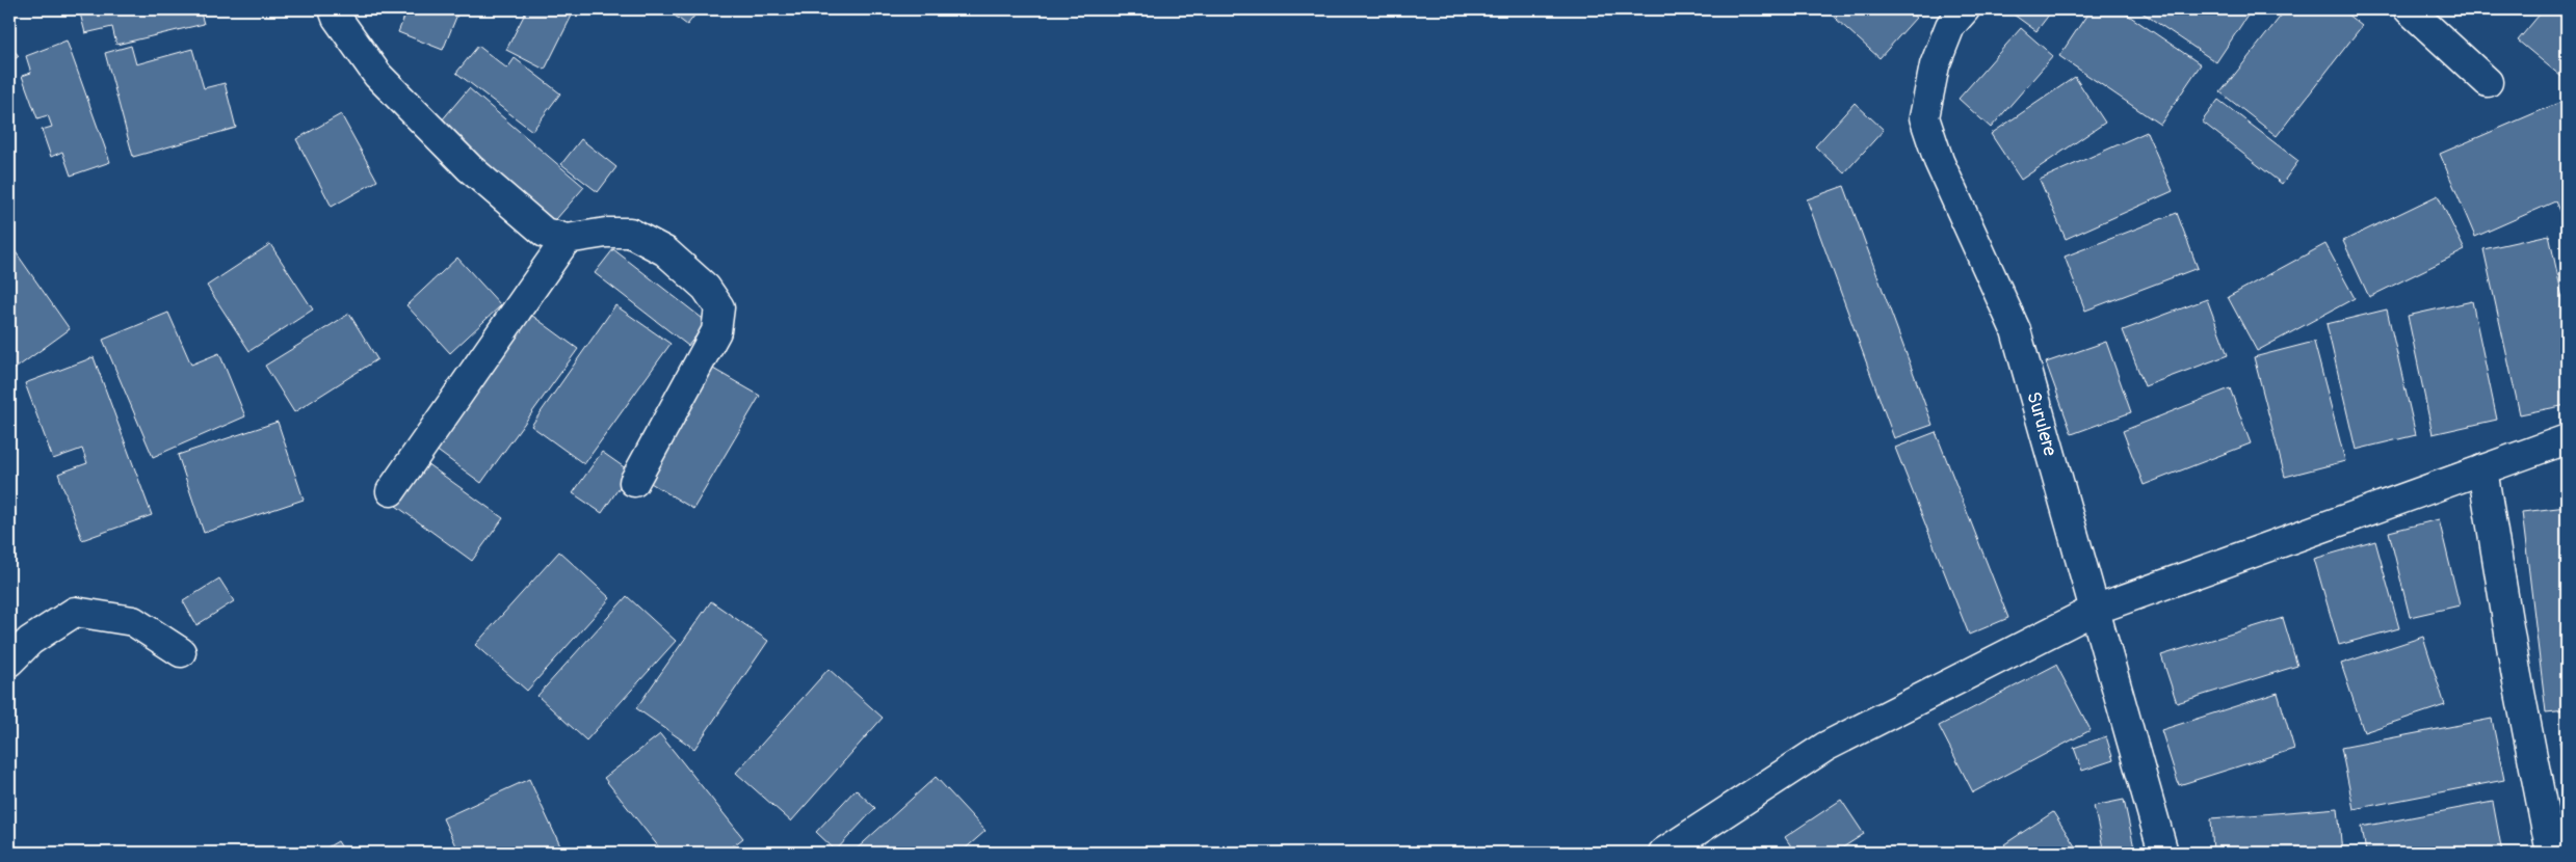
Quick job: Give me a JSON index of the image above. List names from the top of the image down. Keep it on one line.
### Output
{"streets":{"street":["Surulere"]}}
